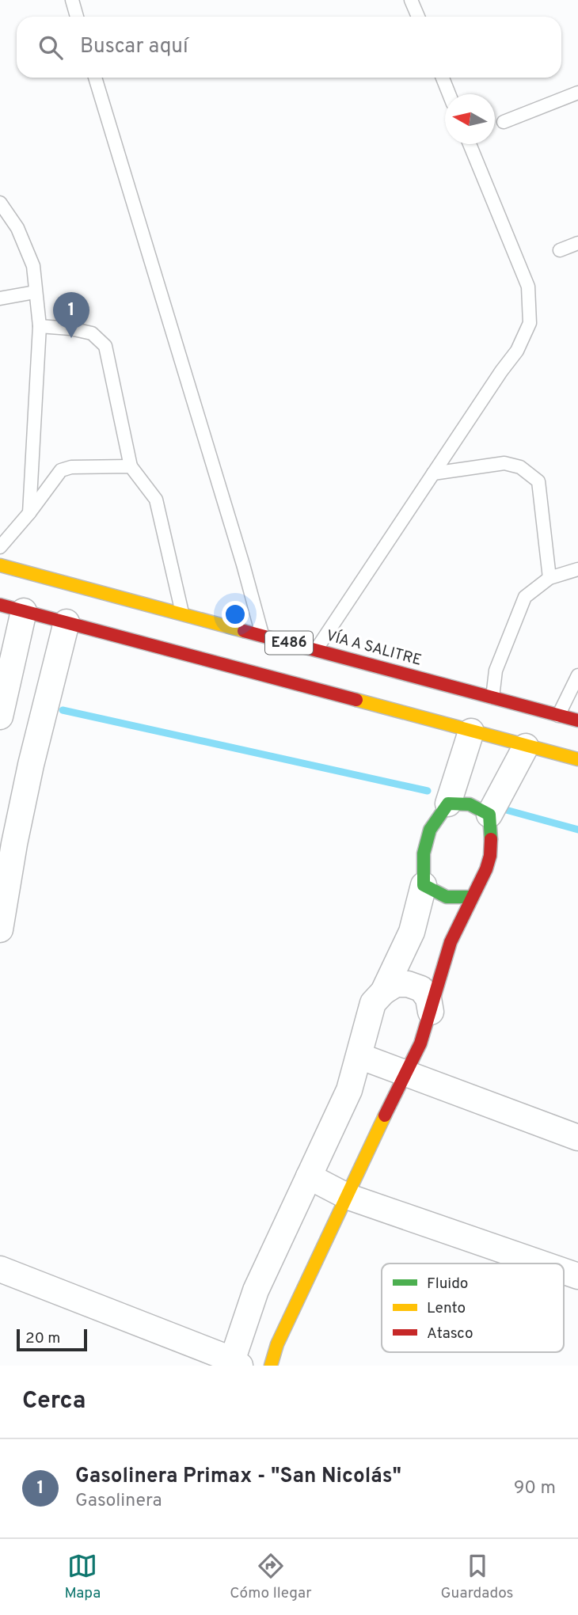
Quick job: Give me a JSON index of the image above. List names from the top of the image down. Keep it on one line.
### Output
{"streets":{"main road":["E486","VÍA A SALITRE"]},"legend":["Fluido","Lento","Atasco"],"scale_bar":"20 m","north":"left","page":{"search":"Buscar aquí","pins":"1","scale":"20 m","heading":"Cerca","list":[{"mark":"1","name":"Gasolinera Primax - \"San Nicolás\"","note":"Gasolinera","value":"90 m"}],"nav":["Mapa","Cómo llegar","Guardados"]}}
